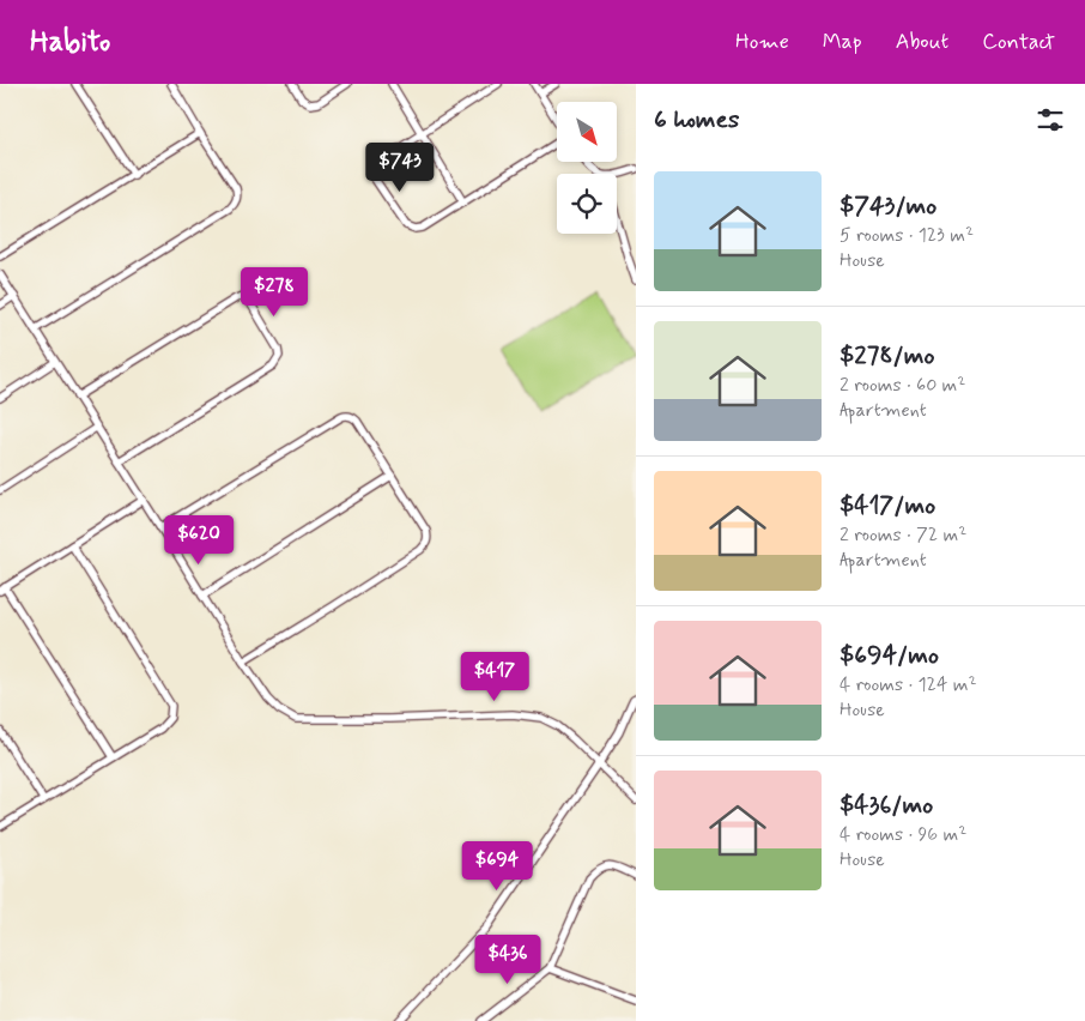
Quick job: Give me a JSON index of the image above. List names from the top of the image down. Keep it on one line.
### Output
{"north":"bottom right","page":{"header":"Habito","nav":["Home","Map","About","Contact"],"heading":"6 homes","price":["$743","$278","$620","$417","$694","$436"],"list":[{"name":"$743/mo","note":"5 rooms · 123 m² · House"},{"name":"$278/mo","note":"2 rooms · 60 m² · Apartment"},{"name":"$417/mo","note":"2 rooms · 72 m² · Apartment"},{"name":"$694/mo","note":"4 rooms · 124 m² · House"},{"name":"$436/mo","note":"4 rooms · 96 m² · House"}]}}
